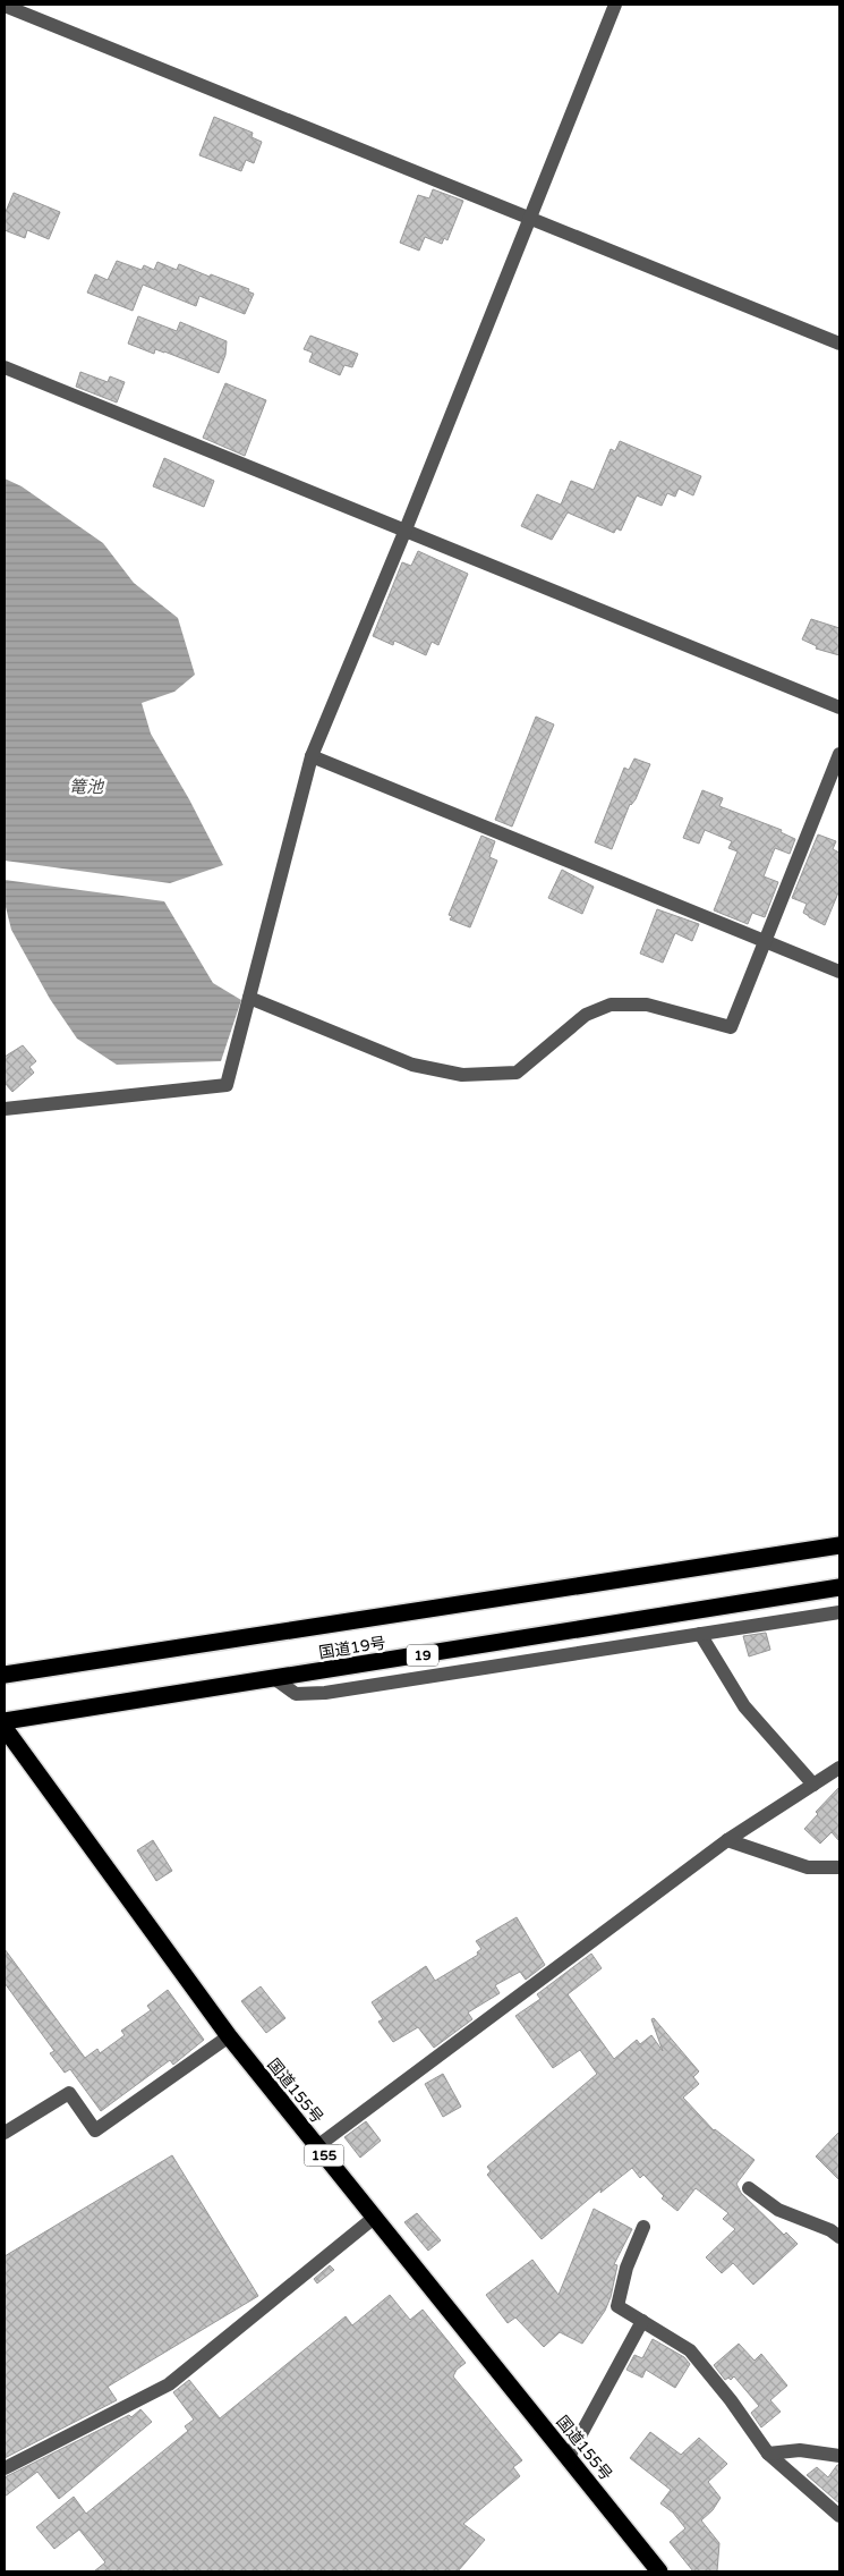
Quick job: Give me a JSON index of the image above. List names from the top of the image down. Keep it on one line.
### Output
{"streets":{"highway":["国道19号","19","国道155号","155"]},"water":["篭池"]}
